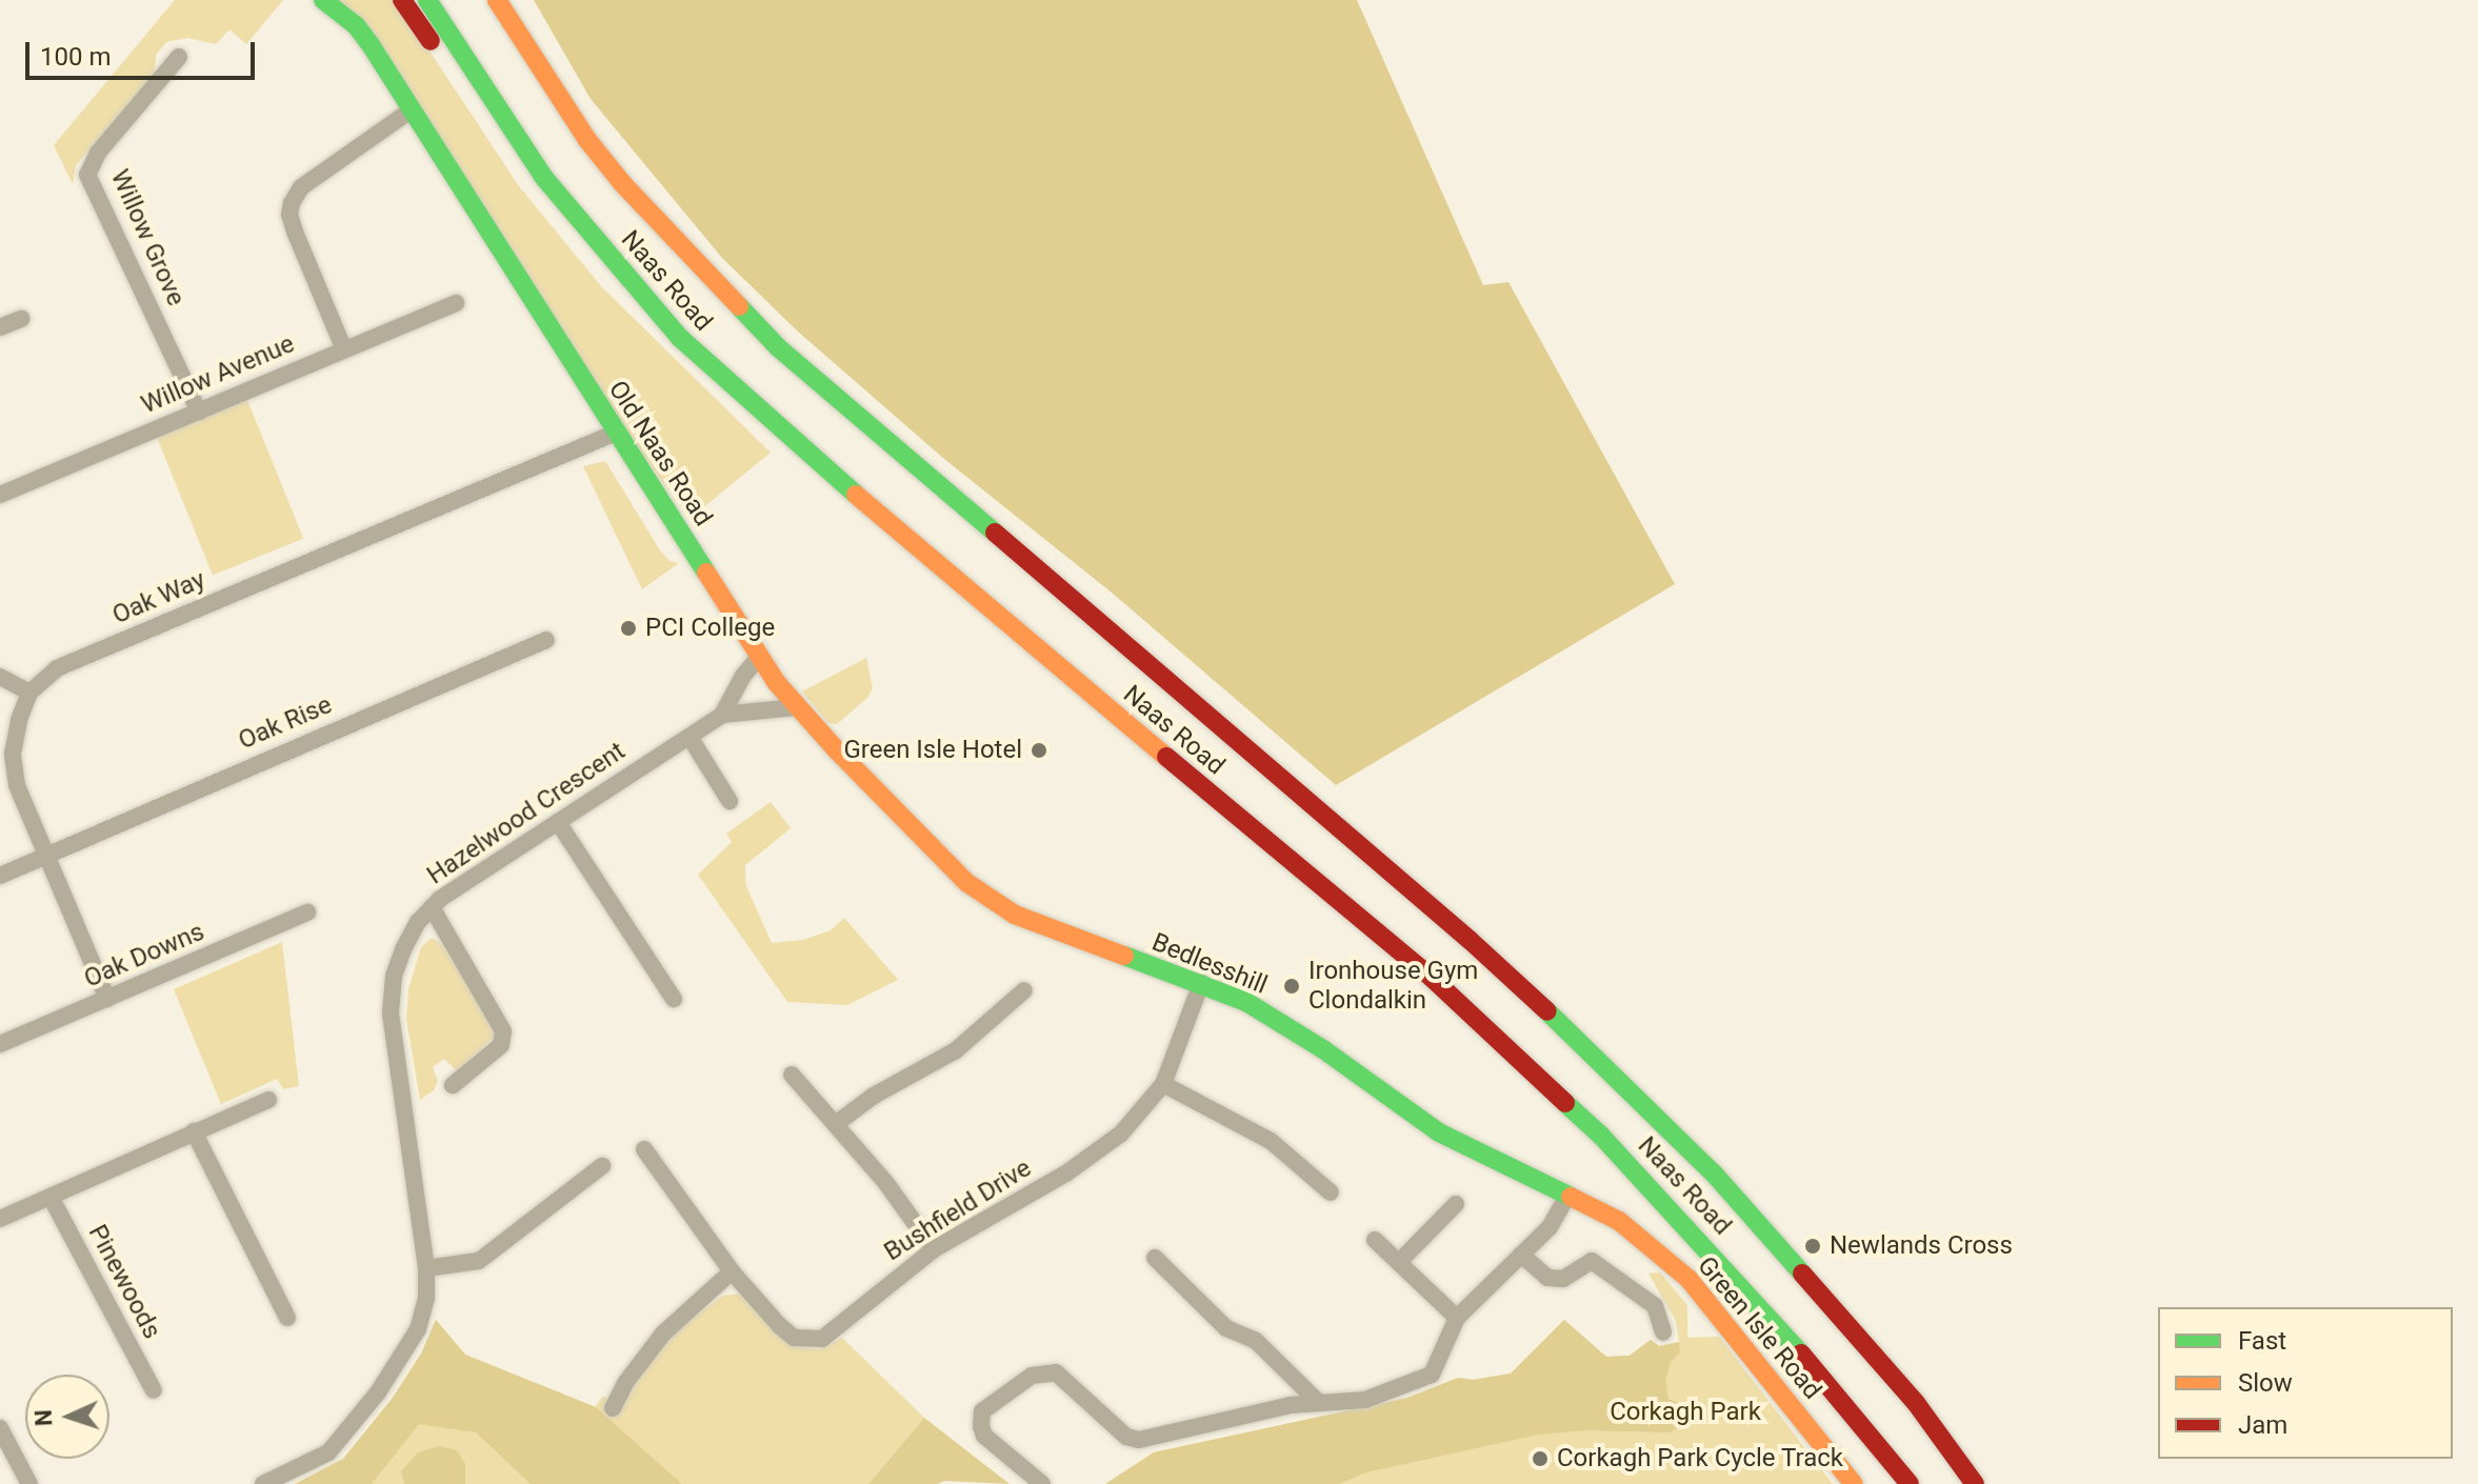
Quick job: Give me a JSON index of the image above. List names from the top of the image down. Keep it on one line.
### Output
{"streets":{"main road":["Naas Road","Old Naas Road","Bedlesshill","Green Isle Road"],"street":["Willow Grove","Willow Avenue","Oak Way","Oak Rise","Hazelwood Crescent","Oak Downs","Bushfield Drive","Pinewoods"]},"crossings":[["Willow Grove","Willow Avenue"],["Old Naas Road","Oak Way"],["Old Naas Road","Bedlesshill"],["Bedlesshill","Bushfield Drive"],["Bedlesshill","Green Isle Road"]],"parks":["Corkagh Park"],"places":["PCI College","Green Isle Hotel","Ironhouse Gym Clondalkin","Newlands Cross","Corkagh Park Cycle Track"],"legend":["Fast","Slow","Jam"],"scale_bar":"100 m","north":"left"}
